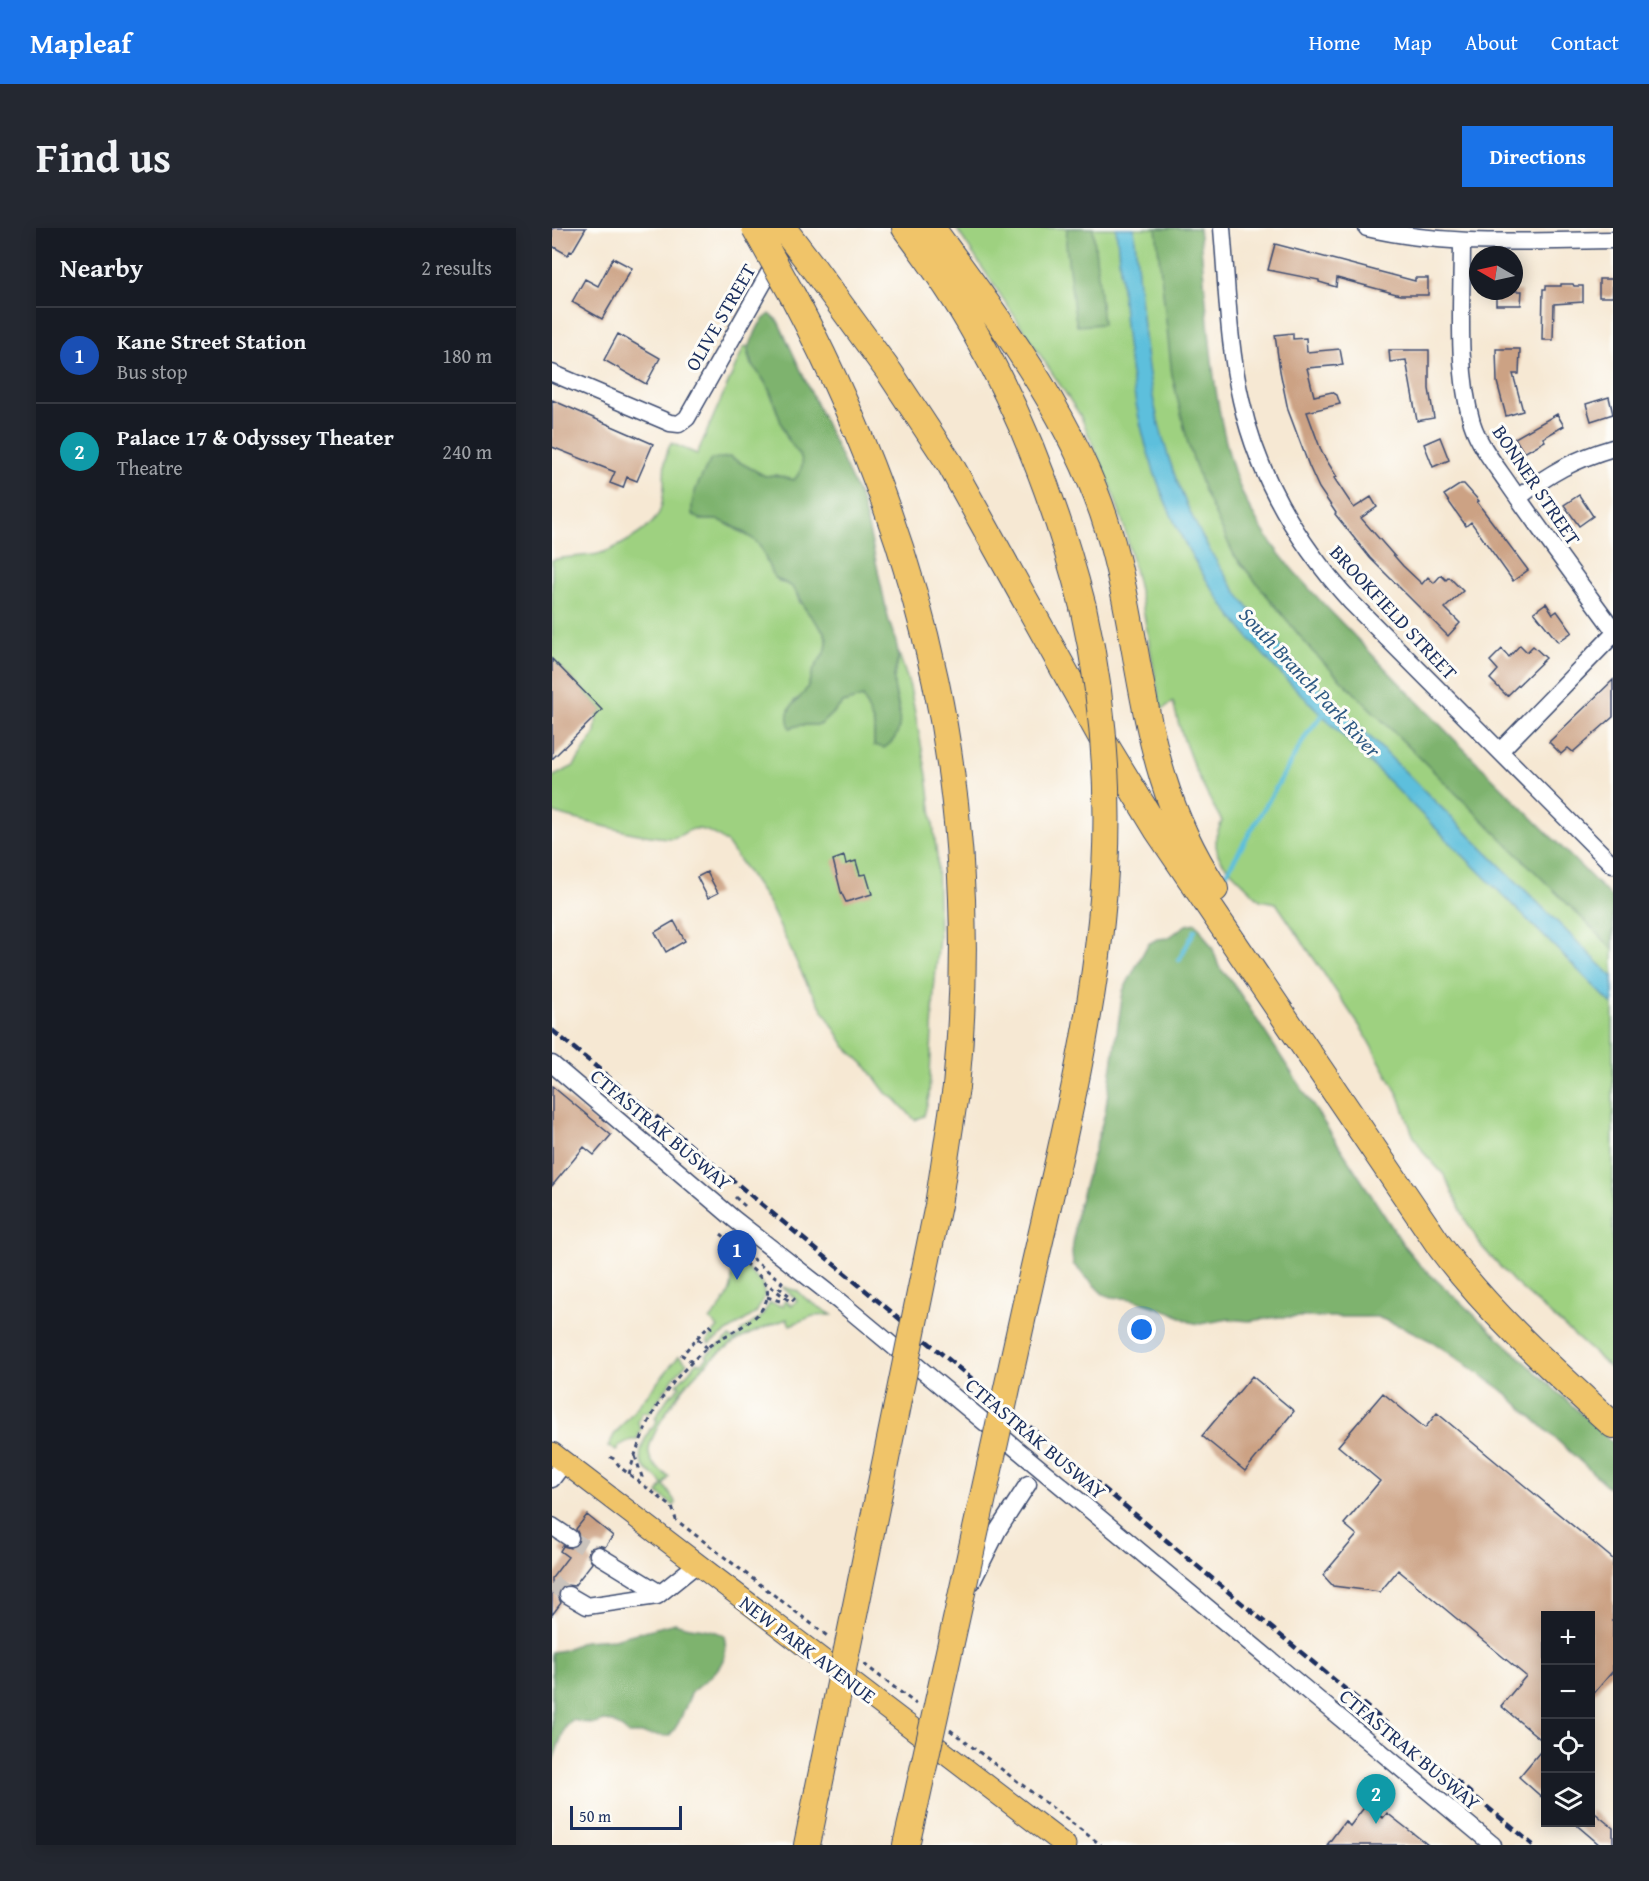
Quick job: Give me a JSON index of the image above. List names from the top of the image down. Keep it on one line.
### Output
{"streets":{"main road":["NEW PARK AVENUE"],"street":["OLIVE STREET","BONNER STREET","BROOKFIELD STREET","CTFASTRAK BUSWAY"]},"water":["South Branch Park River"],"scale_bar":"50 m","north":"left","page":{"header":"Mapleaf","nav":["Home","Map","About","Contact"],"title":"Find us","buttons":"Directions","heading":["Nearby","2 results"],"list":[{"mark":"1","name":"Kane Street Station","note":"Bus stop","value":"180 m"},{"mark":"2","name":"Palace 17 & Odyssey Theater","note":"Theatre","value":"240 m"}],"pins":["1","2"],"map_buttons":["+","−"],"scale":"50 m"}}
